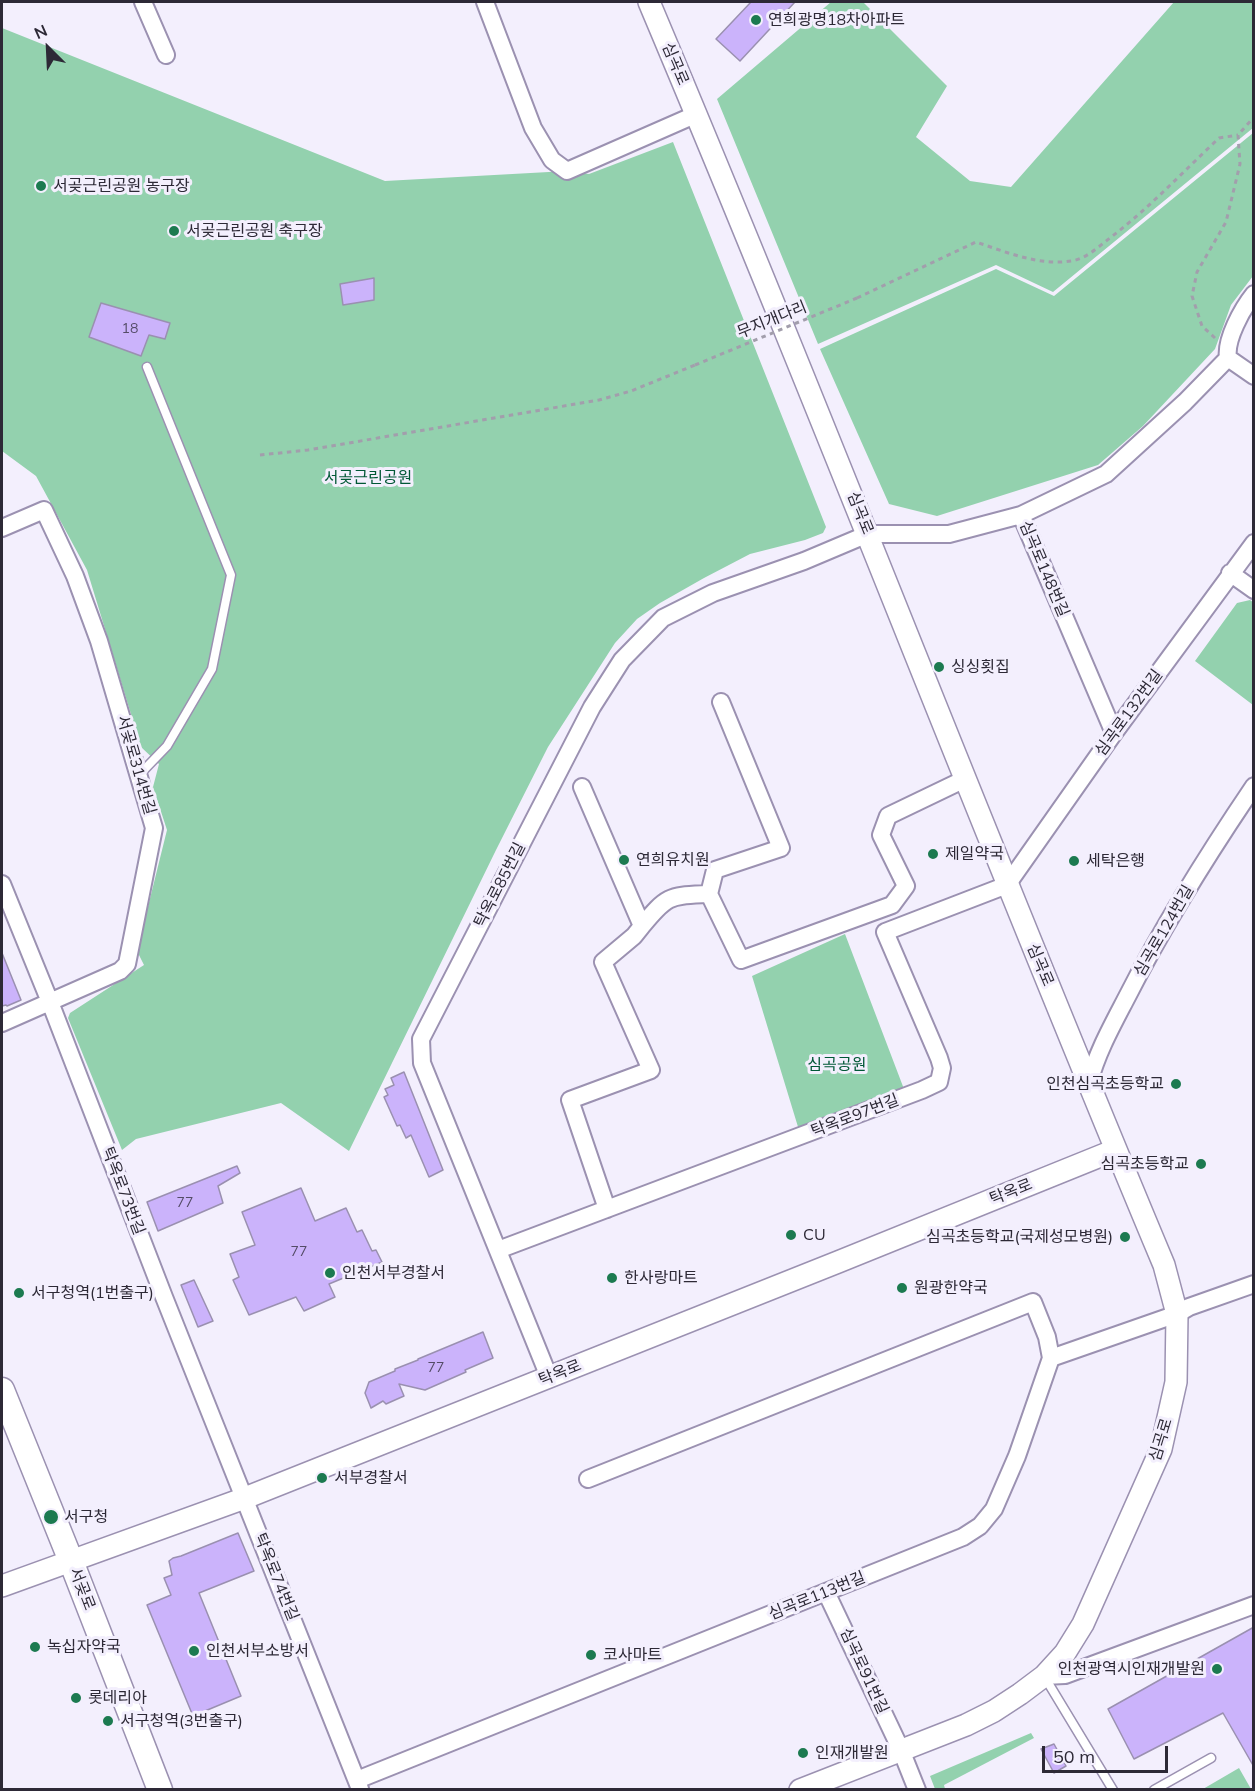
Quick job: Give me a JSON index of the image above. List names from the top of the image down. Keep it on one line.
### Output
{"streets":{"main road":["서곶로"],"street":["심곡로","심곡로148번길","심곡로132번길","서곶로314번길","탁옥로85번길","심곡로124번길","탁옥로97번길","탁옥로73번길","탁옥로","탁옥로74번길","심곡로113번길","심곡로91번길"],"path":["무지개다리"]},"crossings":[["심곡로","심곡로148번길"],["심곡로","심곡로132번길"],["심곡로","탁옥로85번길"],["심곡로","심곡로124번길"],["심곡로","탁옥로97번길"],["심곡로","탁옥로"],["심곡로","심곡로91번길"],["심곡로148번길","심곡로132번길"],["심곡로148번길","탁옥로85번길"],["심곡로132번길","탁옥로97번길"],["서곶로314번길","탁옥로73번길"],["탁옥로85번길","탁옥로97번길"],["탁옥로85번길","탁옥로"],["탁옥로73번길","탁옥로"],["탁옥로73번길","탁옥로74번길"],["탁옥로","탁옥로74번길"],["탁옥로","서곶로"],["탁옥로74번길","심곡로113번길"],["심곡로113번길","심곡로91번길"]],"parks":["서곶근린공원","심곡공원"],"places":["연희광명18차아파트","서곶근린공원 농구장","서곶근린공원 축구장","싱싱횟집","제일약국","연희유치원","세탁은행","인천심곡초등학교","심곡초등학교","CU","심곡초등학교(국제성모병원)","인천서부경찰서","한사랑마트","원광한약국","서구청역(1번출구)","서부경찰서","서구청","녹십자약국","인천서부소방서","코사마트","인천광역시인재개발원","롯데리아","서구청역(3번출구)","인재개발원"],"house_numbers":["18","77","77","77"],"scale_bar":"50 m","north":"top left"}
